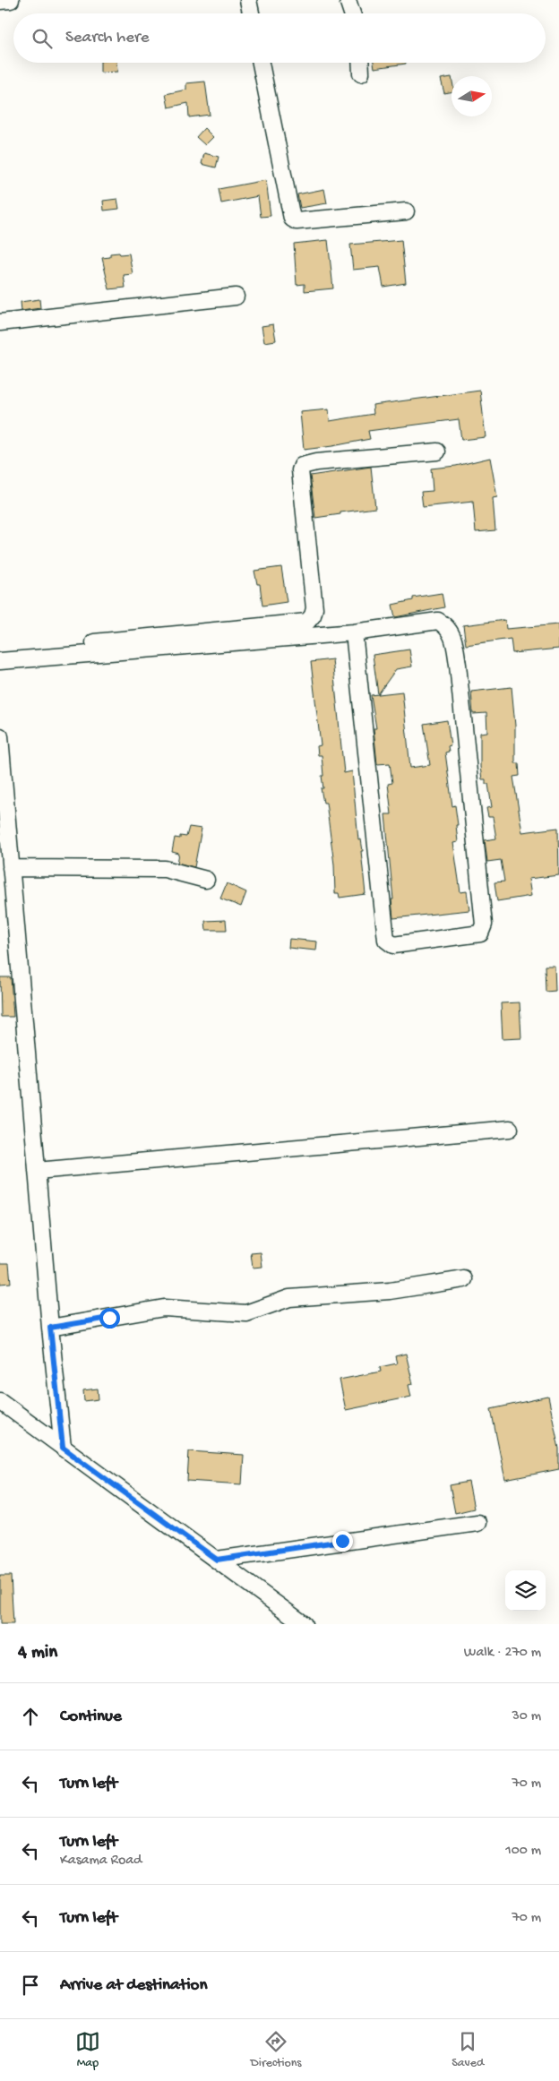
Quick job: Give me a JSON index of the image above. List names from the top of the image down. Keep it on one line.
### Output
{"north":"right","page":{"search":"Search here","heading":["4 min","Walk · 270 m"],"list":[["Continue","30 m"],["Turn left","70 m"],["Turn left","Kasama Road","100 m"],["Turn left","70 m"],"Arrive at destination"],"nav":["Map","Directions","Saved"]}}
